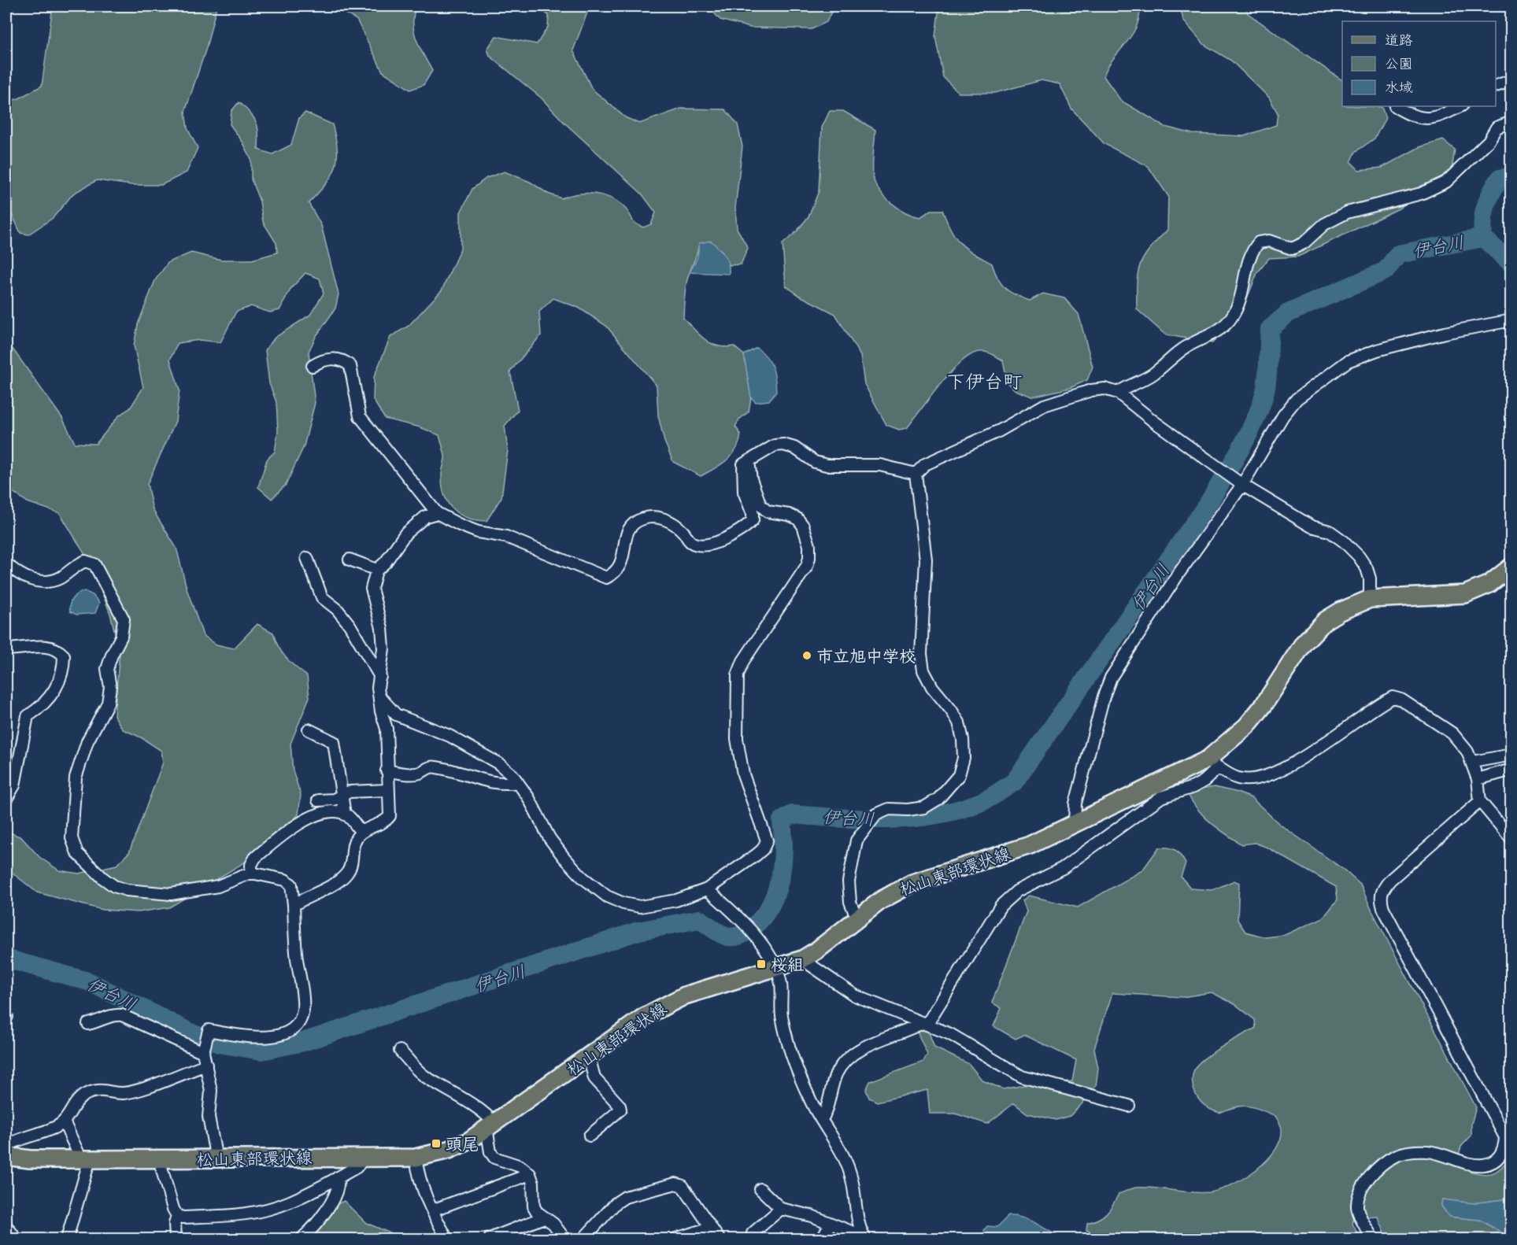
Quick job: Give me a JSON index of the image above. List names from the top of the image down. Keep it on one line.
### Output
{"streets":{"main road":["松山東部環状線"]},"districts":["下伊台町"],"water":["伊台川"],"places":{"other":["市立旭中学校"],"transit":["桜組","頭尾"]},"legend":["道路","公園","水域"]}
